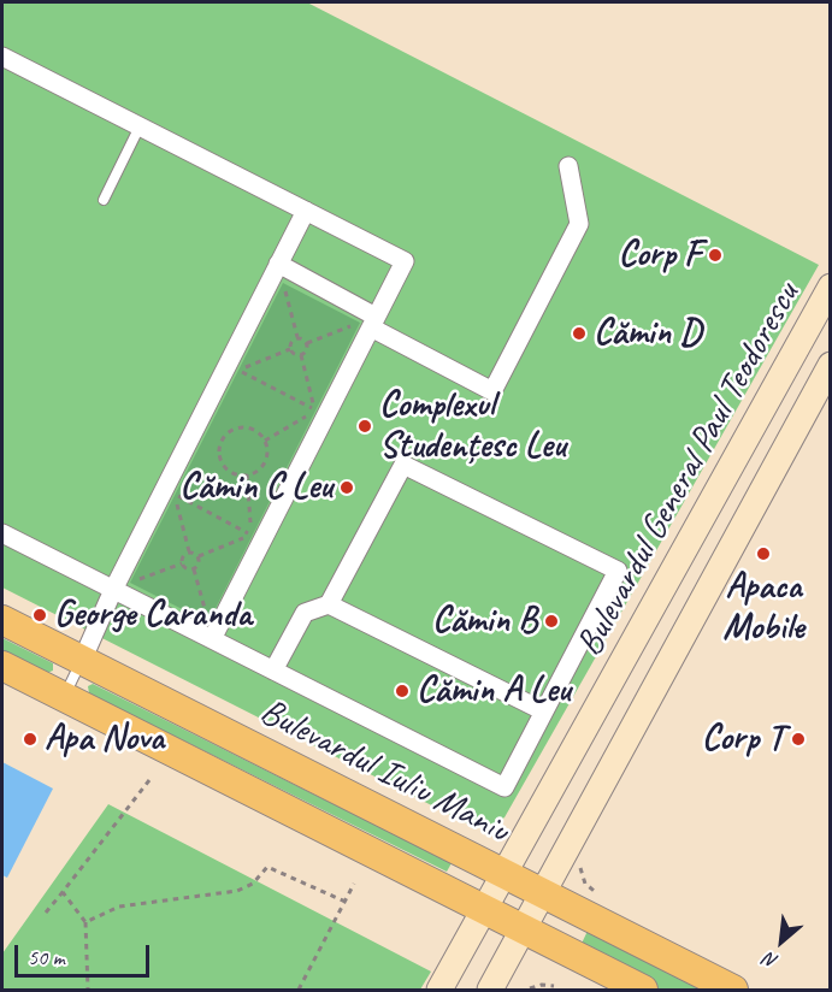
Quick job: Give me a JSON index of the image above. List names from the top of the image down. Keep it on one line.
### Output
{"streets":{"main road":["Bulevardul General Paul Teodorescu","Bulevardul Iuliu Maniu"]},"crossings":[["Bulevardul General Paul Teodorescu","Bulevardul Iuliu Maniu"]],"places":["Corp F","Cămin D","Complexul Studențesc Leu","Cămin C Leu","Apaca Mobile","George Caranda","Cămin B","Cămin A Leu","Apa Nova","Corp T"],"scale_bar":"50 m","north":"bottom left"}
